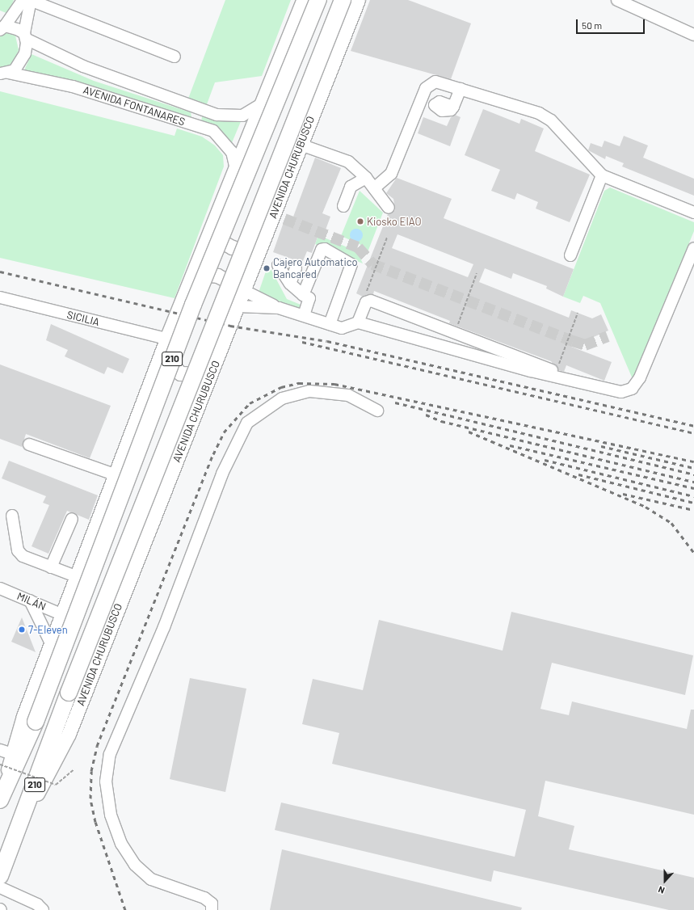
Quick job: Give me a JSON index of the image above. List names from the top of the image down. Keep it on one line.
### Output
{"streets":{"highway":["AVENIDA CHURUBUSCO","210"],"street":["AVENIDA FONTANARES","SICILIA","MILÁN"]},"places":["Kiosko EIAO","Cajero Automatico Bancared","7-Eleven"],"scale_bar":"50 m","north":"bottom"}
